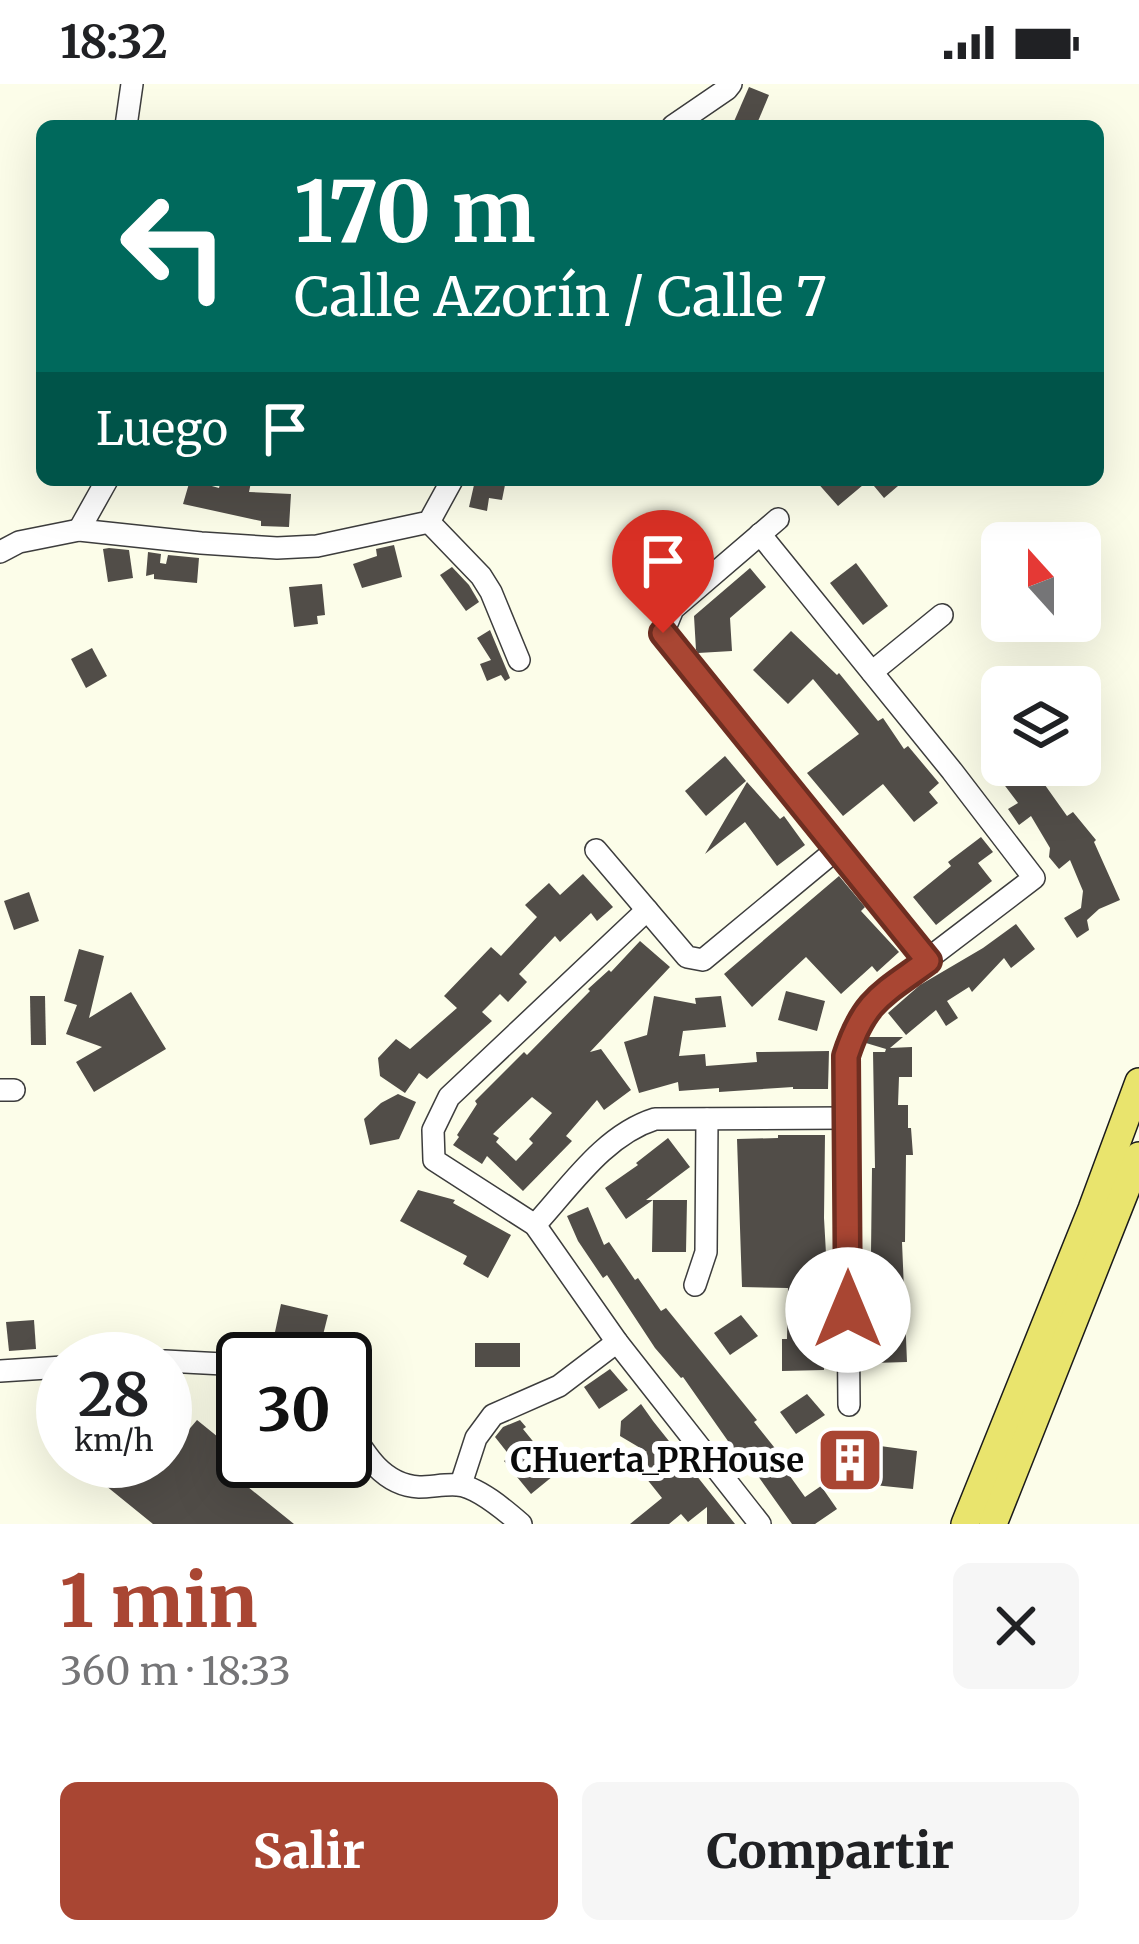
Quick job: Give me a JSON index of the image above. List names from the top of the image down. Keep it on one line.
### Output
{"places":{"building":["CHuerta_PRHouse"]},"north":"top","page":{"status":"18:32","turn":["170 m","Calle Azorín / Calle 7"],"then":"Luego","speed":"28 km/h","limit":"30","heading":["1 min","360 m · 18:33"],"buttons":["Salir","Compartir"]}}
